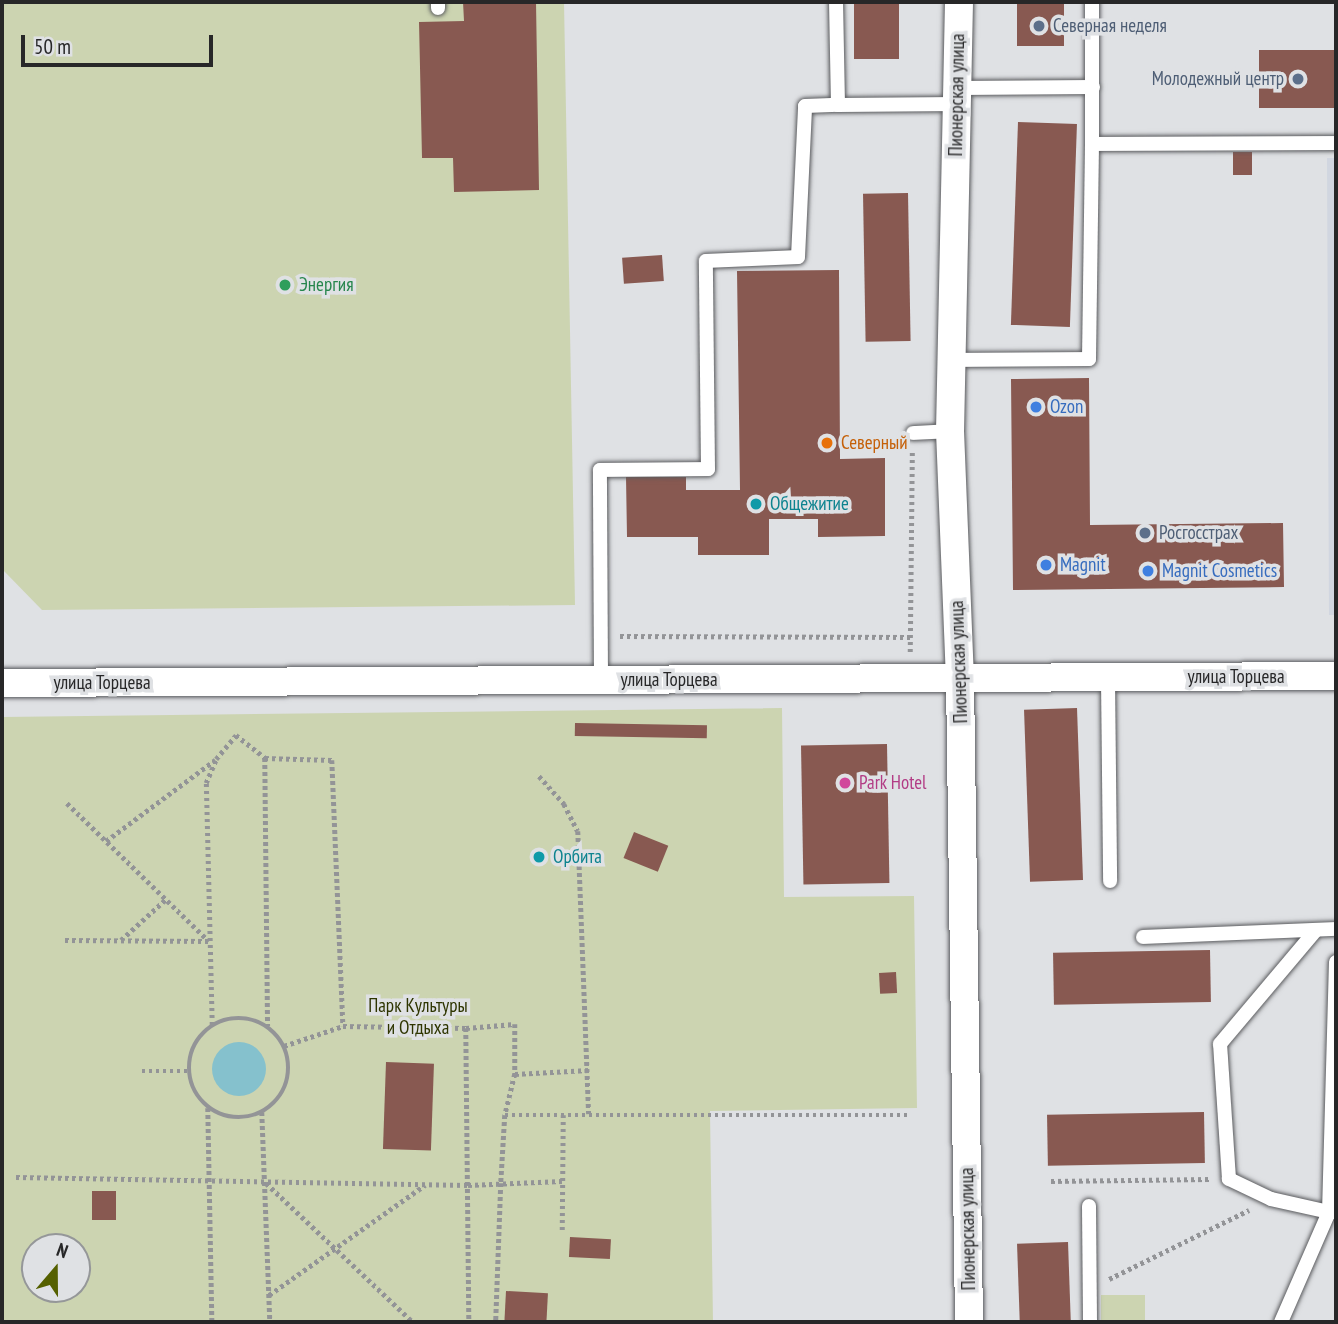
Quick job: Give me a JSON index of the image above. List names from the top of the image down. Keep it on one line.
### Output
{"streets":{"street":["Пионерская улица","улица Торцева"]},"crossings":[["Пионерская улица","улица Торцева"]],"parks":["Парк Культуры и Отдыха"],"places":["Северная неделя","Молодежный центр","Энергия","Ozon","Северный","Общежитие","Росгосстрах","Magnit","Magnit Cosmetics","Park Hotel","Орбита"],"scale_bar":"50 m","north":"top"}
